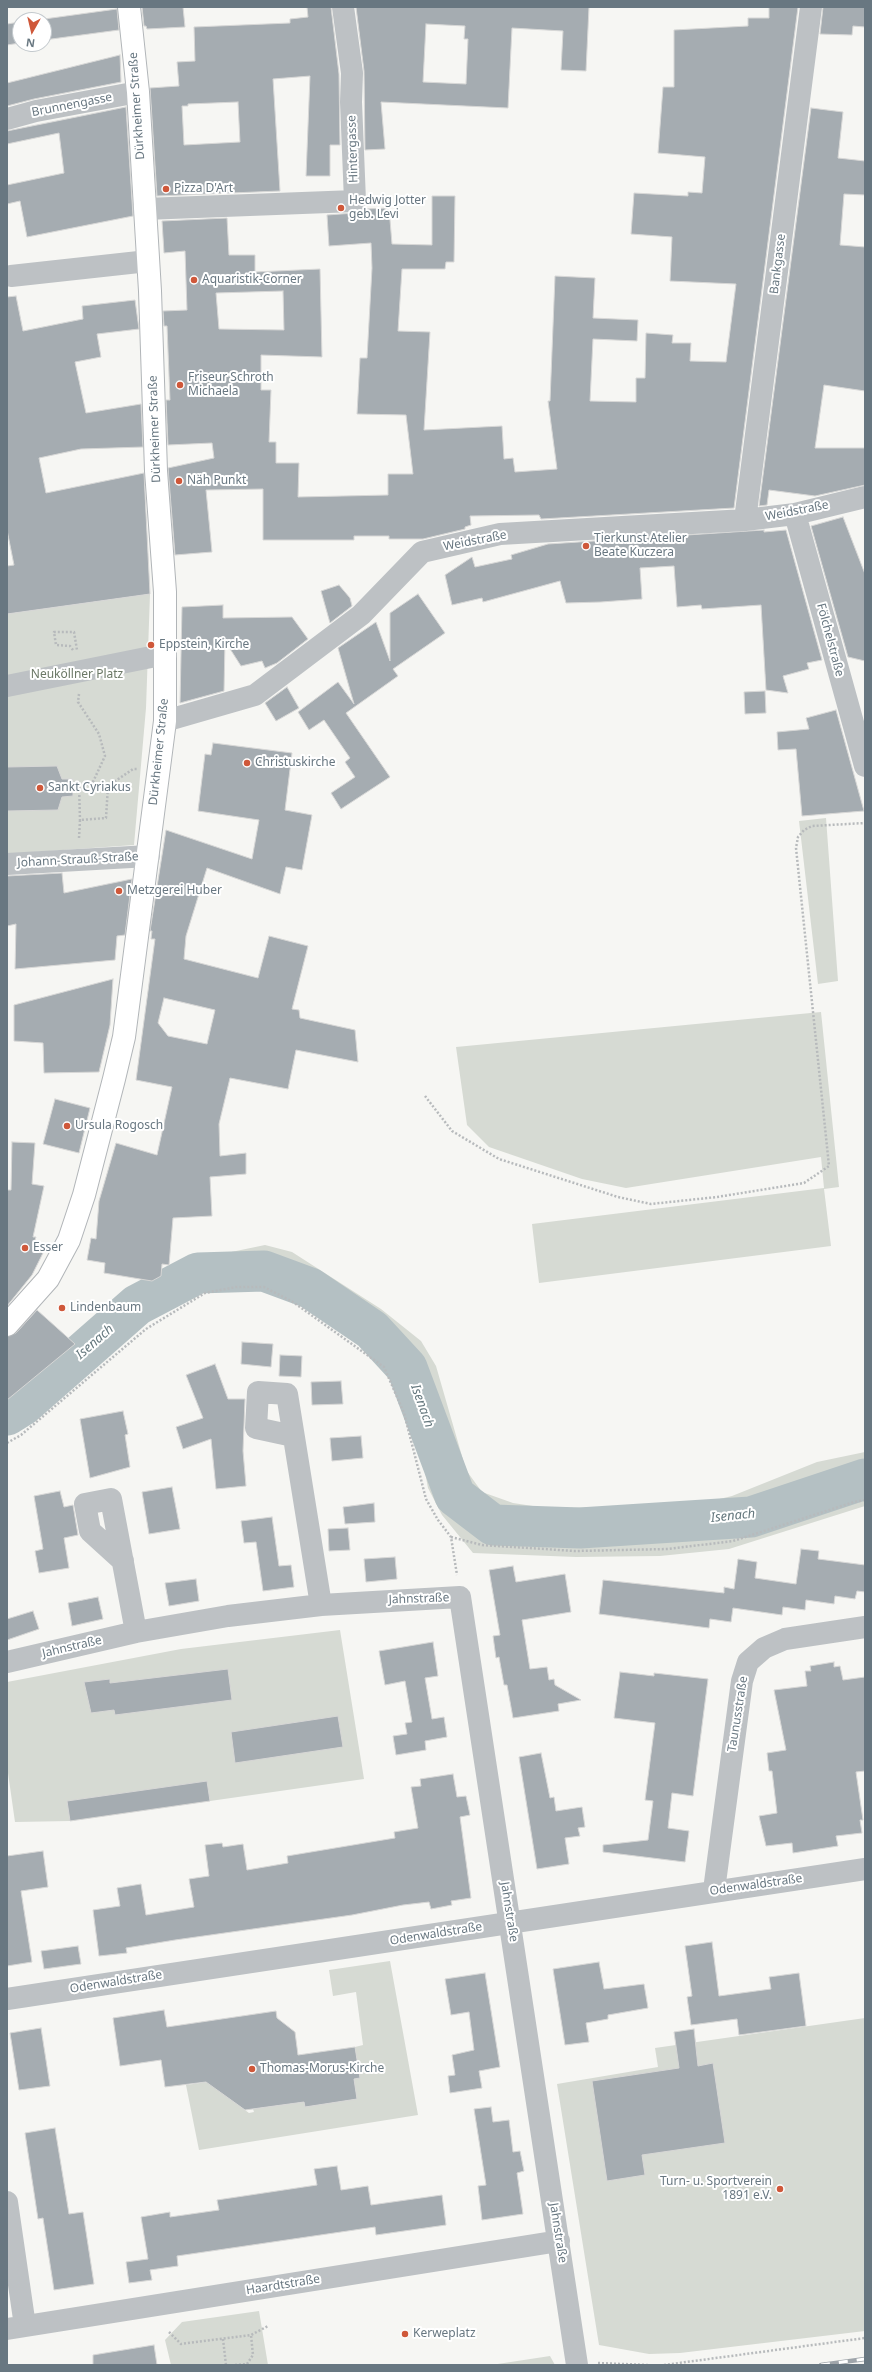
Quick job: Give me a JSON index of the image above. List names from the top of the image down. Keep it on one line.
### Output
{"streets":{"main road":["Dürkheimer Straße"],"street":["Brunnengasse","Hintergasse","Bankgasse","Weidstraße","Fölchelstraße","Johann-Strauß-Straße","Jahnstraße","Taunusstraße","Odenwaldstraße","Haardtstraße"]},"crossings":[["Brunnengasse","Dürkheimer Straße"],["Dürkheimer Straße","Hintergasse"],["Dürkheimer Straße","Weidstraße"],["Dürkheimer Straße","Johann-Strauß-Straße"],["Bankgasse","Weidstraße"],["Weidstraße","Fölchelstraße"],["Jahnstraße","Odenwaldstraße"],["Jahnstraße","Haardtstraße"],["Taunusstraße","Odenwaldstraße"]],"water":["Isenach"],"parks":["Neuköllner Platz"],"places":["Pizza D'Art","Hedwig Jotter geb. Levi","Aquaristik-Corner","Friseur Schroth Michaela","Näh Punkt","Tierkunst Atelier Beate Kuczera","Eppstein, Kirche","Christuskirche","Sankt Cyriakus","Metzgerei Huber","Ursula Rogosch","Esser","Lindenbaum","Thomas-Morus-Kirche","Turn- u. Sportverein 1891 e.V.","Kerweplatz"],"north":"bottom"}
